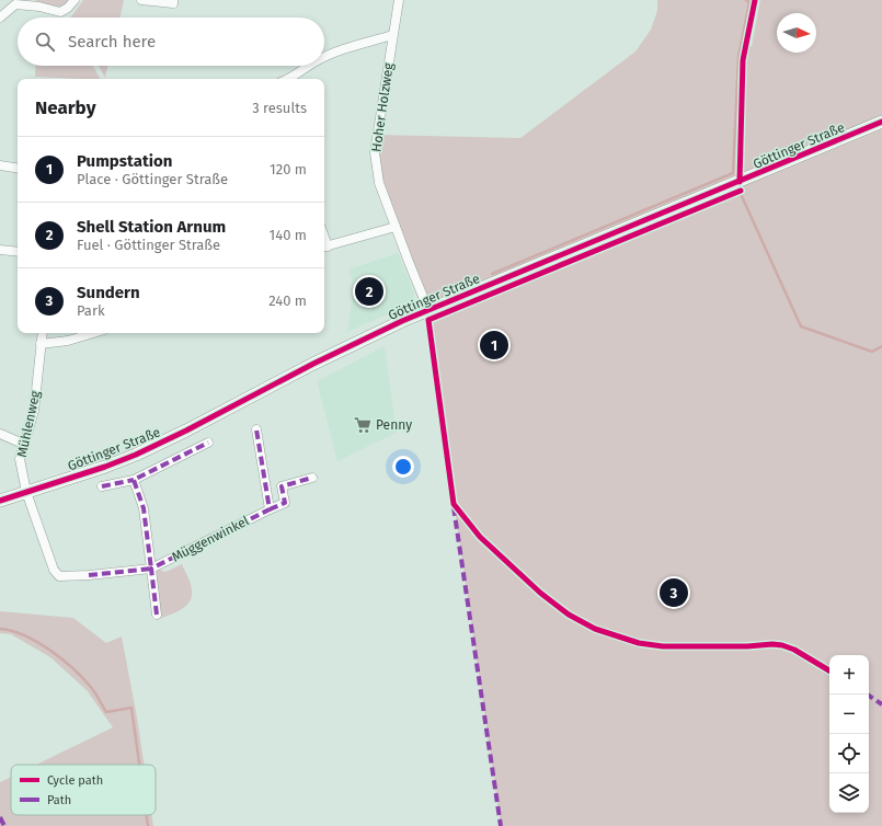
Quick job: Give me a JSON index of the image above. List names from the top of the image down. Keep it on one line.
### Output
{"streets":{"street":["Hoher Holzweg","Göttinger Straße","Mühlenweg","Müggenwinkel"]},"crossings":[["Hoher Holzweg","Göttinger Straße"],["Göttinger Straße","Mühlenweg"],["Göttinger Straße","Müggenwinkel"],["Mühlenweg","Müggenwinkel"]],"places":{"supermarket":["Penny"]},"legend":["Cycle path","Path"],"north":"right","page":{"search":"Search here","heading":["Nearby","3 results"],"list":[{"mark":"1","name":"Pumpstation","note":"Place · Göttinger Straße","value":"120 m"},{"mark":"2","name":"Shell Station Arnum","note":"Fuel · Göttinger Straße","value":"140 m"},{"mark":"3","name":"Sundern","note":"Park","value":"240 m"}],"pins":["2","1","3"],"map_buttons":["+","−"]}}
